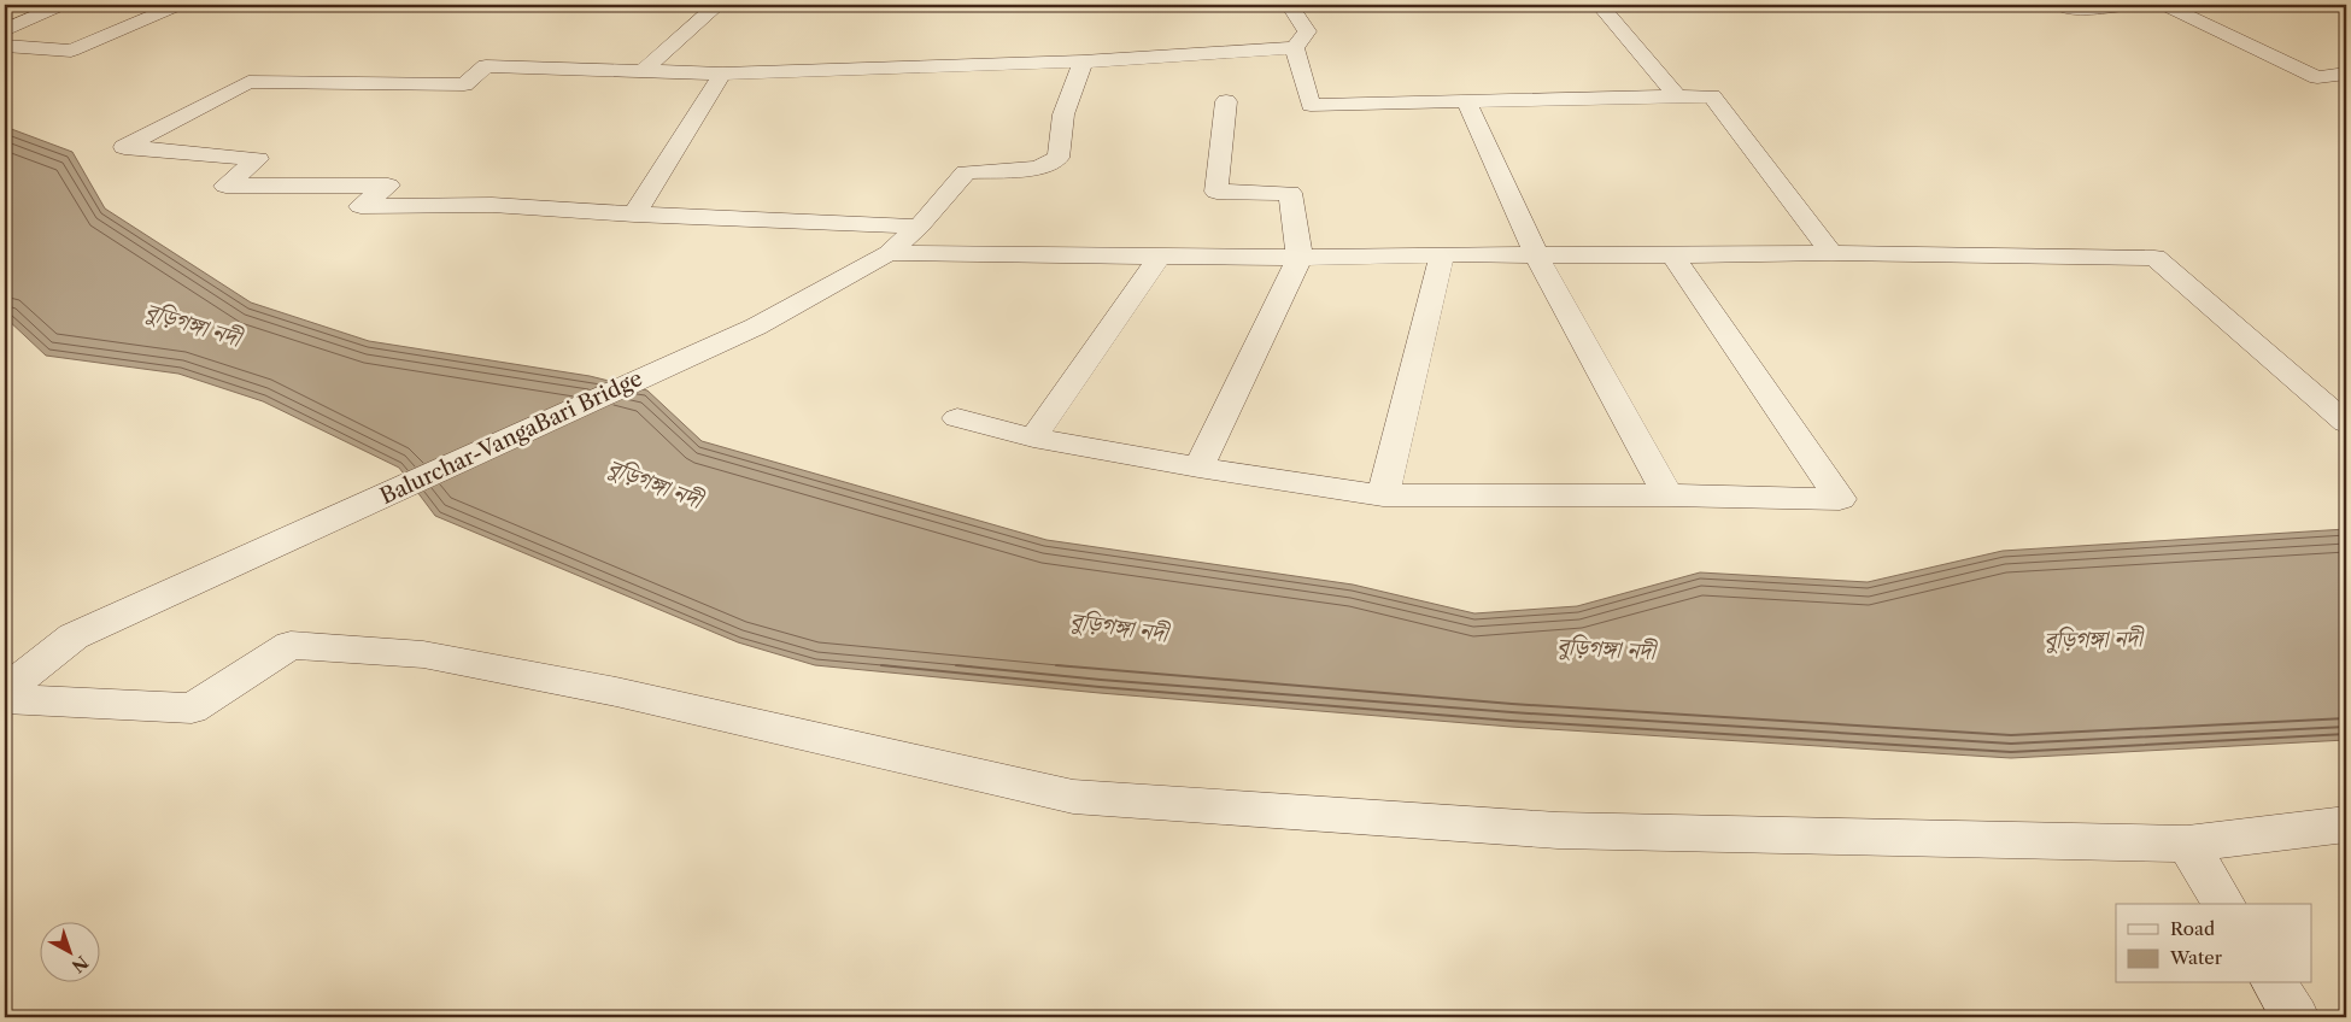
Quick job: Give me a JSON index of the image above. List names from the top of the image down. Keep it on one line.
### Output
{"streets":{"street":["Balurchar-VangaBari Bridge"]},"water":["বুড়িগঙ্গা নদী"],"legend":["Road","Water"],"north":"bottom right"}
